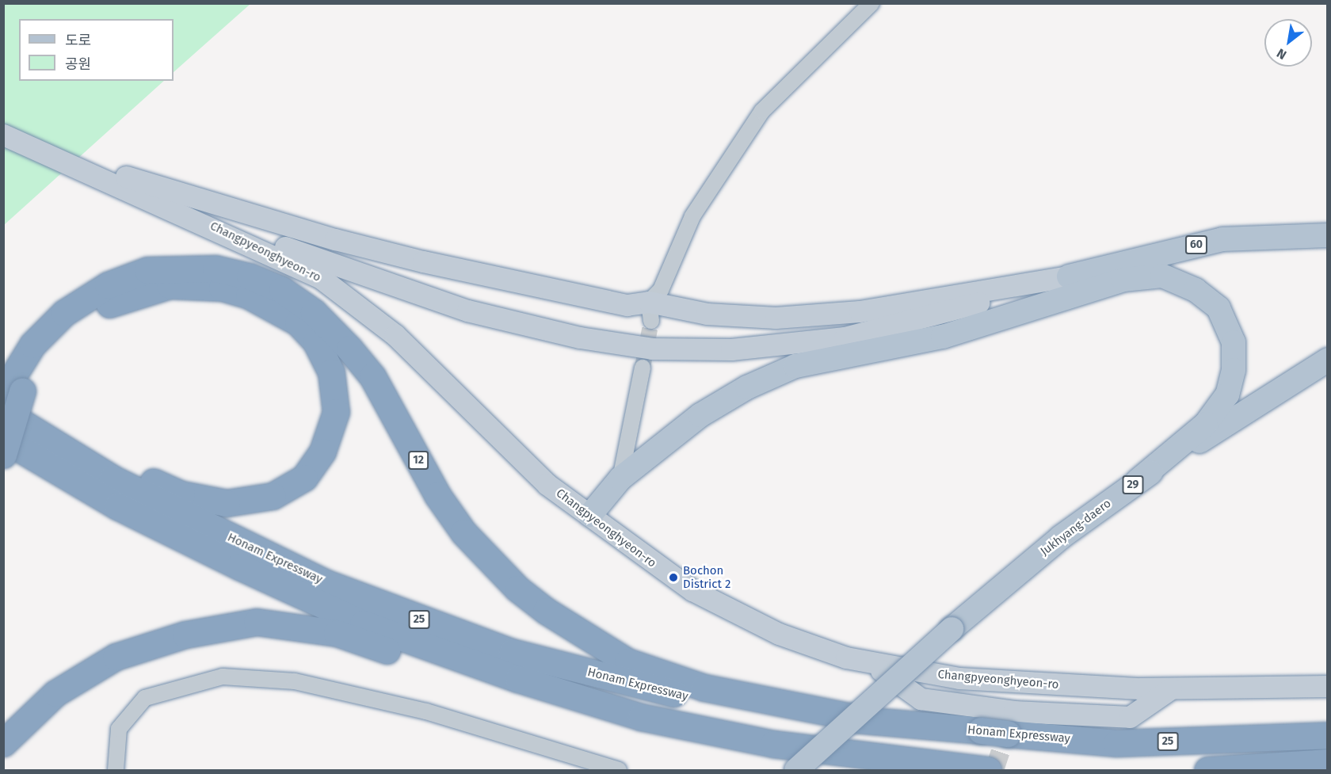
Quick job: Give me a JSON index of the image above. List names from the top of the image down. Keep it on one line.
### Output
{"streets":{"highway":["12","Honam Expressway","25"],"main road":["60","Changpyeonghyeon-ro","29","Jukhyang-daero"]},"crossings":[["60","Changpyeonghyeon-ro"],["12","Honam Expressway"]],"places":["Bochon District 2"],"legend":["도로","공원"],"north":"bottom left"}
